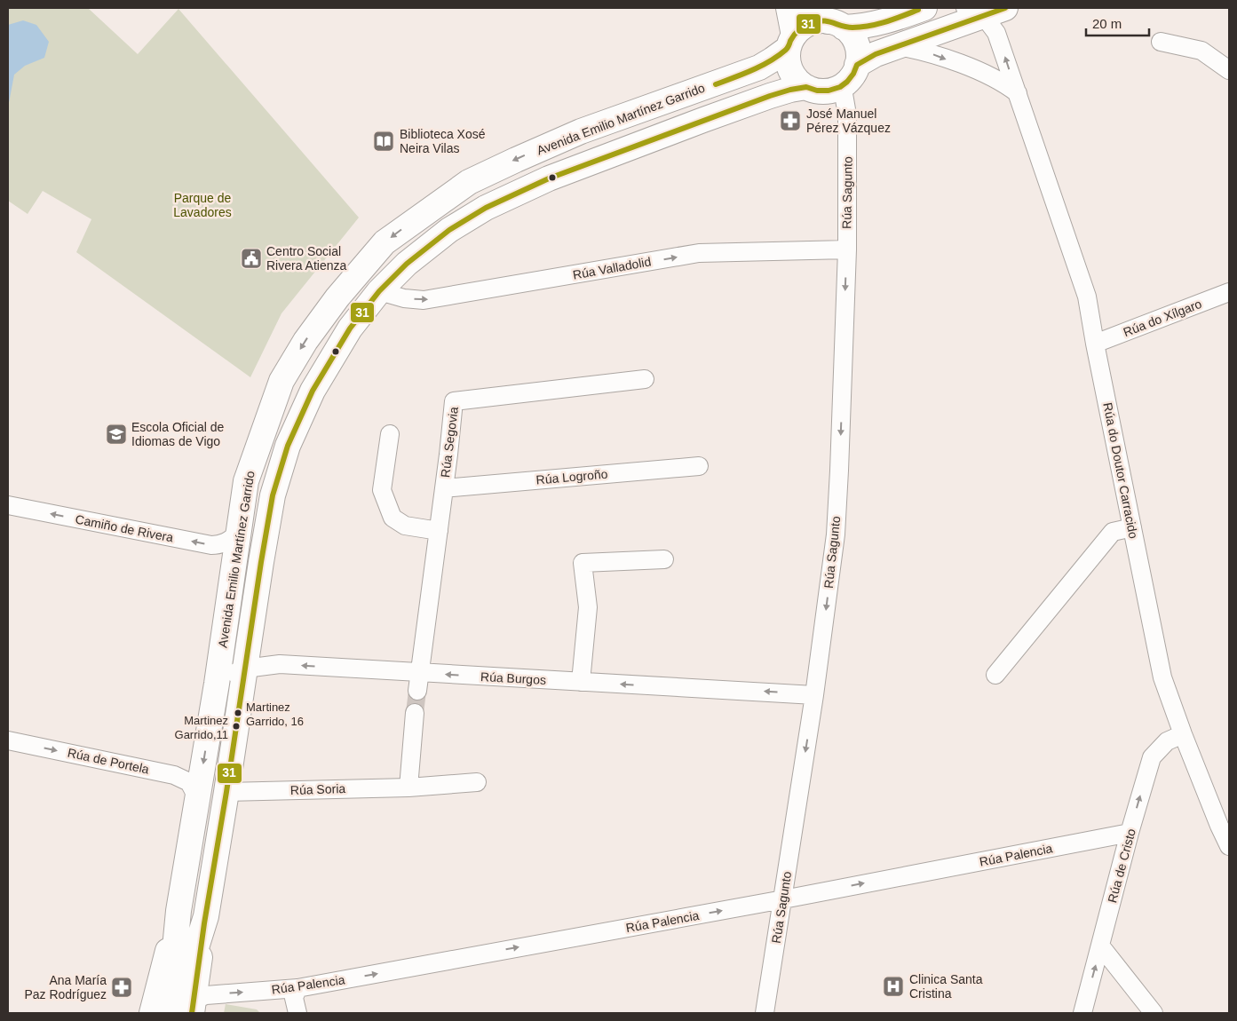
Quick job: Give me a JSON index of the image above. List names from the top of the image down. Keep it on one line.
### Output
{"streets":{"main road":["Avenida Emilio Martínez Garrido"],"street":["Rúa Sagunto","Rúa Valladolid","Rúa do Xílgaro","Rúa Segovia","Rúa do Doutor Carracido","Rúa Logroño","Camiño de Rivera","Rúa Burgos","Rúa de Portela","Rúa Soria","Rúa Palencia","Rúa de Cristo"]},"crossings":[["Avenida Emilio Martínez Garrido","Rúa Sagunto"],["Avenida Emilio Martínez Garrido","Rúa Valladolid"],["Avenida Emilio Martínez Garrido","Camiño de Rivera"],["Avenida Emilio Martínez Garrido","Rúa Burgos"],["Avenida Emilio Martínez Garrido","Rúa de Portela"],["Avenida Emilio Martínez Garrido","Rúa Soria"],["Avenida Emilio Martínez Garrido","Rúa Palencia"],["Rúa Sagunto","Rúa Valladolid"],["Rúa Sagunto","Rúa Burgos"],["Rúa Sagunto","Rúa Palencia"],["Rúa do Xílgaro","Rúa do Doutor Carracido"],["Rúa Segovia","Rúa Logroño"],["Rúa Segovia","Rúa Burgos"],["Rúa do Doutor Carracido","Rúa de Cristo"],["Rúa Palencia","Rúa de Cristo"]],"one_way":["Rúa Sagunto","Rúa Valladolid","Camiño de Rivera","Rúa Burgos","Rúa de Portela","Rúa Palencia","Rúa de Cristo"],"parks":["Parque de Lavadores"],"places":{"pharmacy":["José Manuel Pérez Vázquez","Ana María Paz Rodríguez"],"library":["Biblioteca Xosé Neira Vilas"],"public building":["Centro Social Rivera Atienza"],"school or university":["Escola Oficial de Idiomas de Vigo"],"other":["Martinez Garrido, 16","Martinez Garrido,11"],"hospital":["Clinica Santa Cristina"]},"lines":["transit line 31"],"scale_bar":"20 m"}
